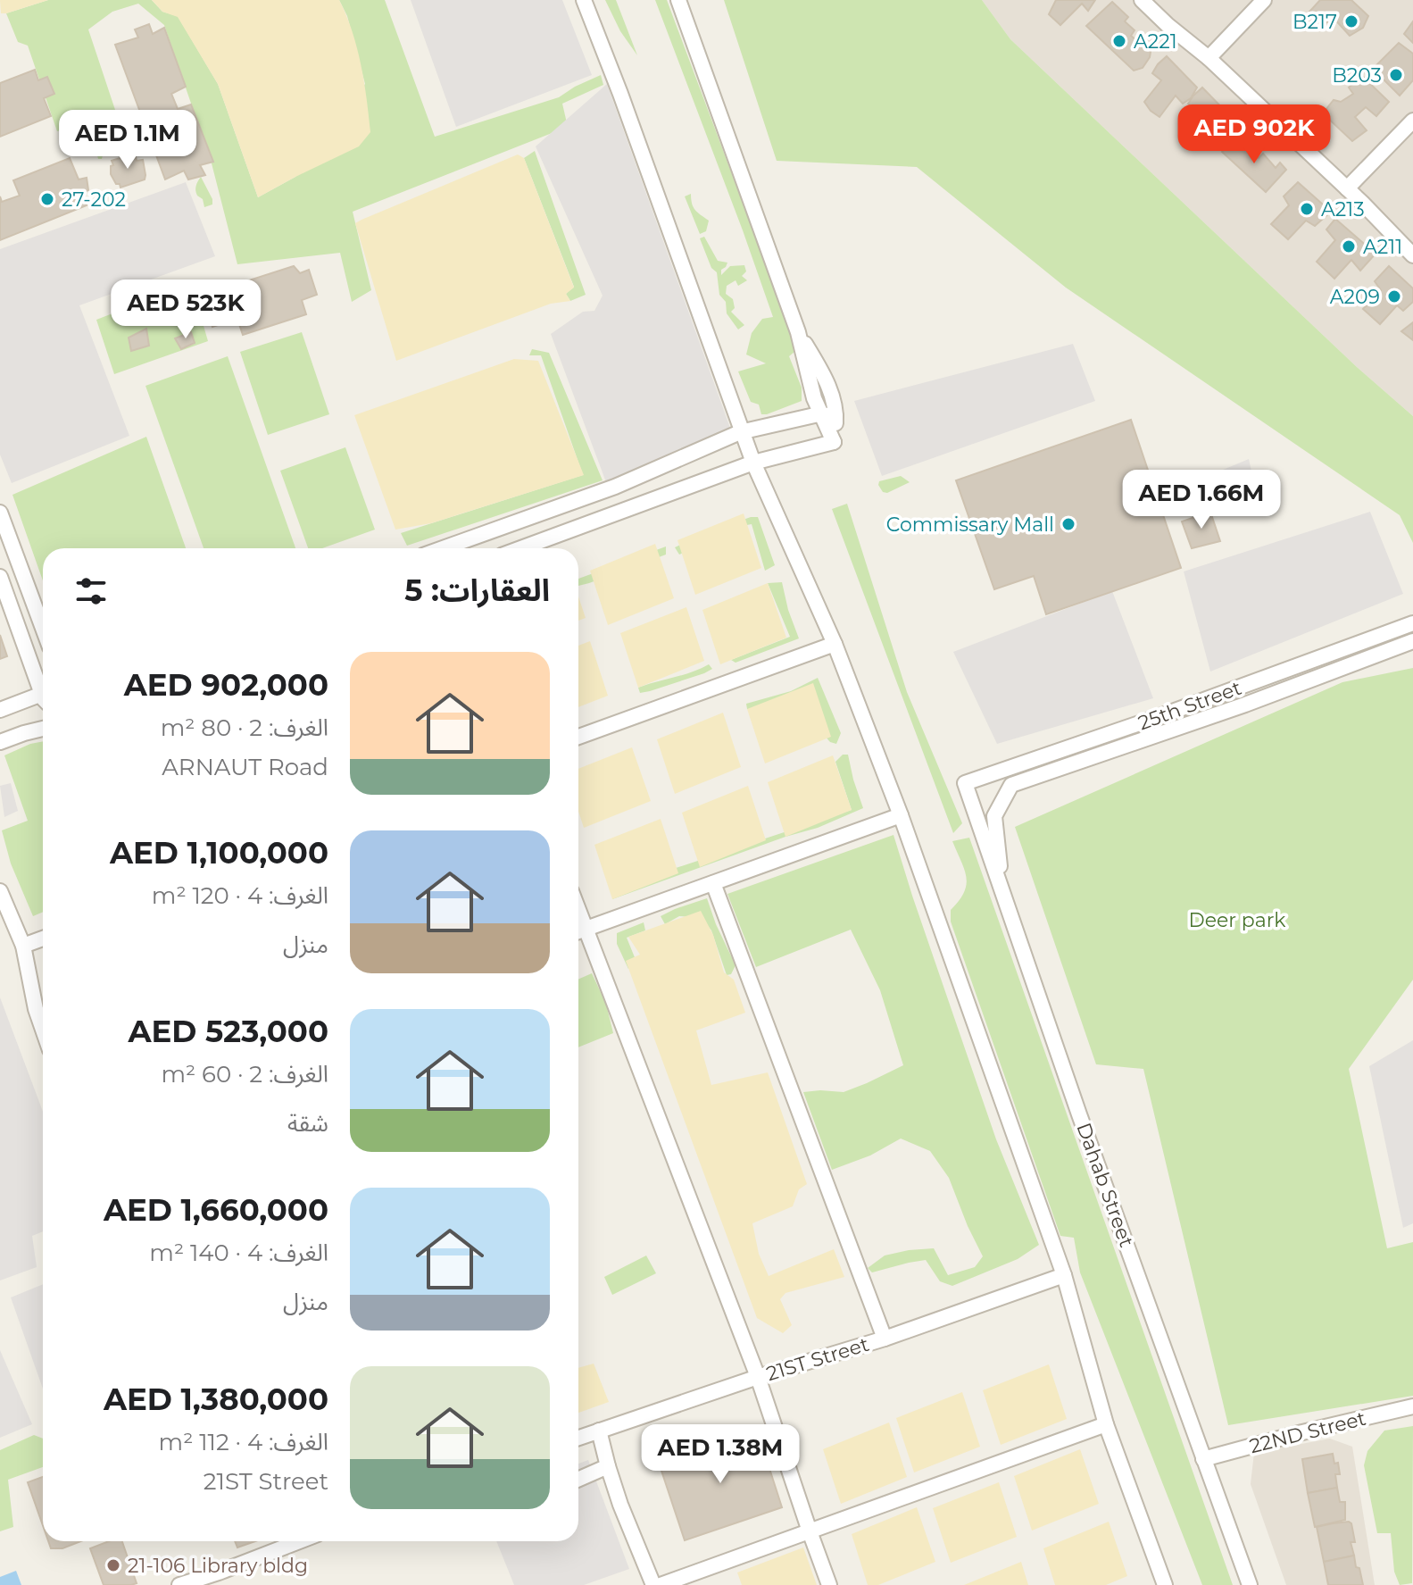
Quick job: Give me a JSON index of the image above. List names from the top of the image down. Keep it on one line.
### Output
{"streets":{"street":["25th Street","Dahab Street","21ST Street","22ND Street"]},"crossings":[["25th Street","Dahab Street"],["Dahab Street","22ND Street"]],"parks":["Deer park"],"places":["B217","A221","B203","27-202","A213","A211","A209","Commissary Mall","21-106 Library bldg"],"page":{"price":["AED 902K","AED 1.1M","AED 523K","AED 1.66M","AED 1.38M"],"heading":"العقارات: 5","list":[{"name":"AED 902,000","note":"الغرف: 2 · 80 m² · ARNAUT Road"},{"name":"AED 1,100,000","note":"الغرف: 4 · 120 m² · منزل"},{"name":"AED 523,000","note":"الغرف: 2 · 60 m² · شقة"},{"name":"AED 1,660,000","note":"الغرف: 4 · 140 m² · منزل"},{"name":"AED 1,380,000","note":"الغرف: 4 · 112 m² · 21ST Street"}]}}
